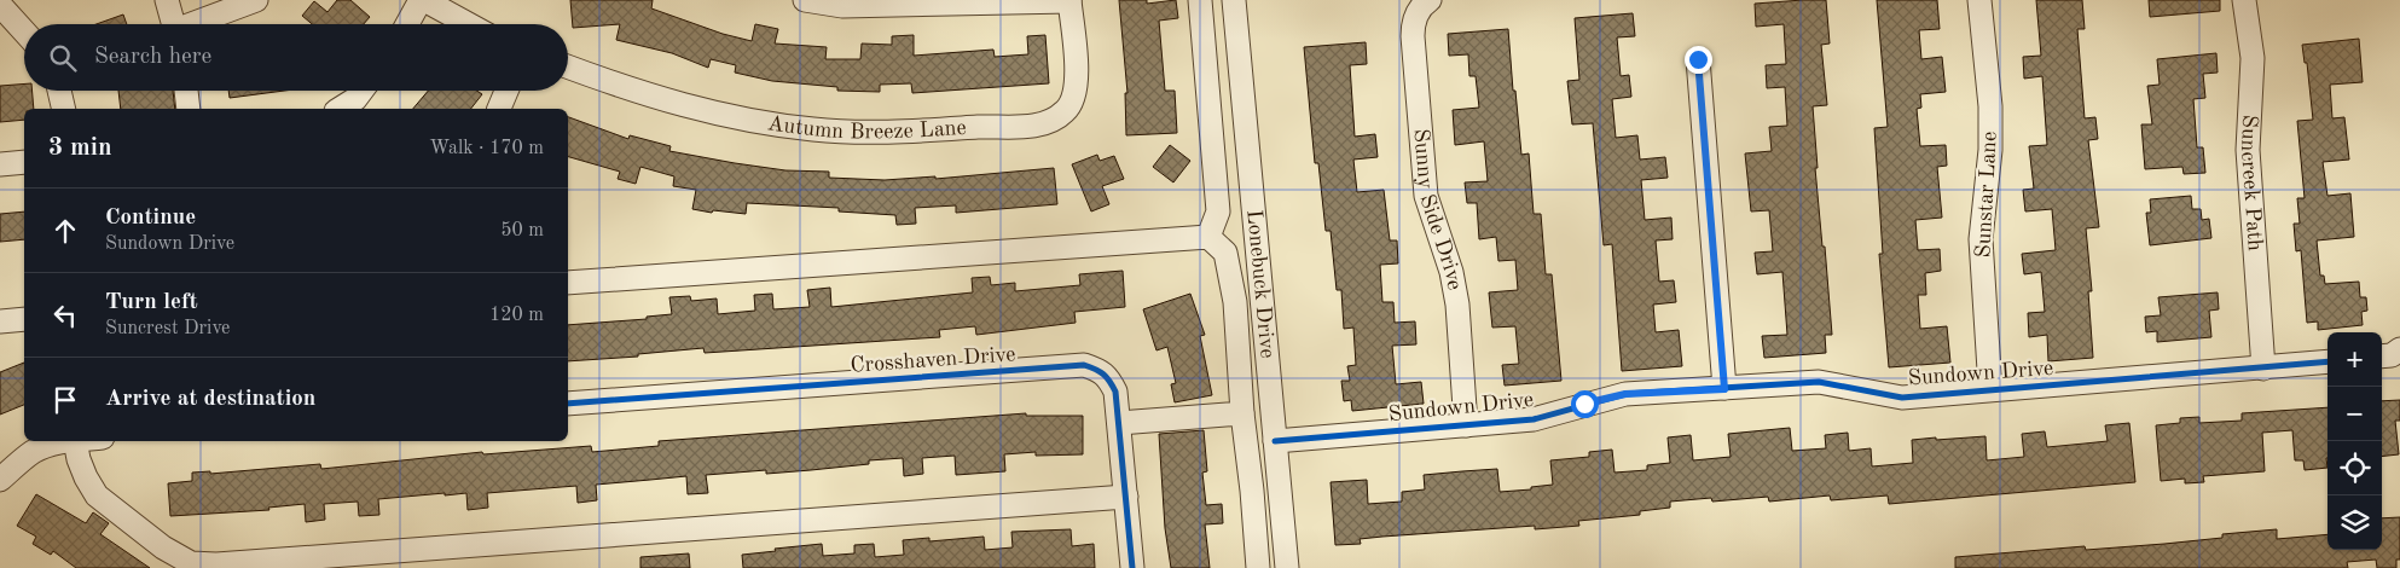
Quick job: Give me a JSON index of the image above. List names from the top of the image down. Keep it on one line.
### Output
{"streets":{"street":["Autumn Breeze Lane","Suncreek Path","Sunstar Lane","Sunny Side Drive","Lonebuck Drive","Crosshaven Drive","Sundown Drive"]},"crossings":[["Suncreek Path","Sundown Drive"],["Sunstar Lane","Sundown Drive"],["Sunny Side Drive","Sundown Drive"],["Lonebuck Drive","Sundown Drive"]],"page":{"search":"Search here","heading":["3 min","Walk · 170 m"],"list":[["Continue","Sundown Drive","50 m"],["Turn left","Suncrest Drive","120 m"],"Arrive at destination"],"map_buttons":["+","−"]}}
